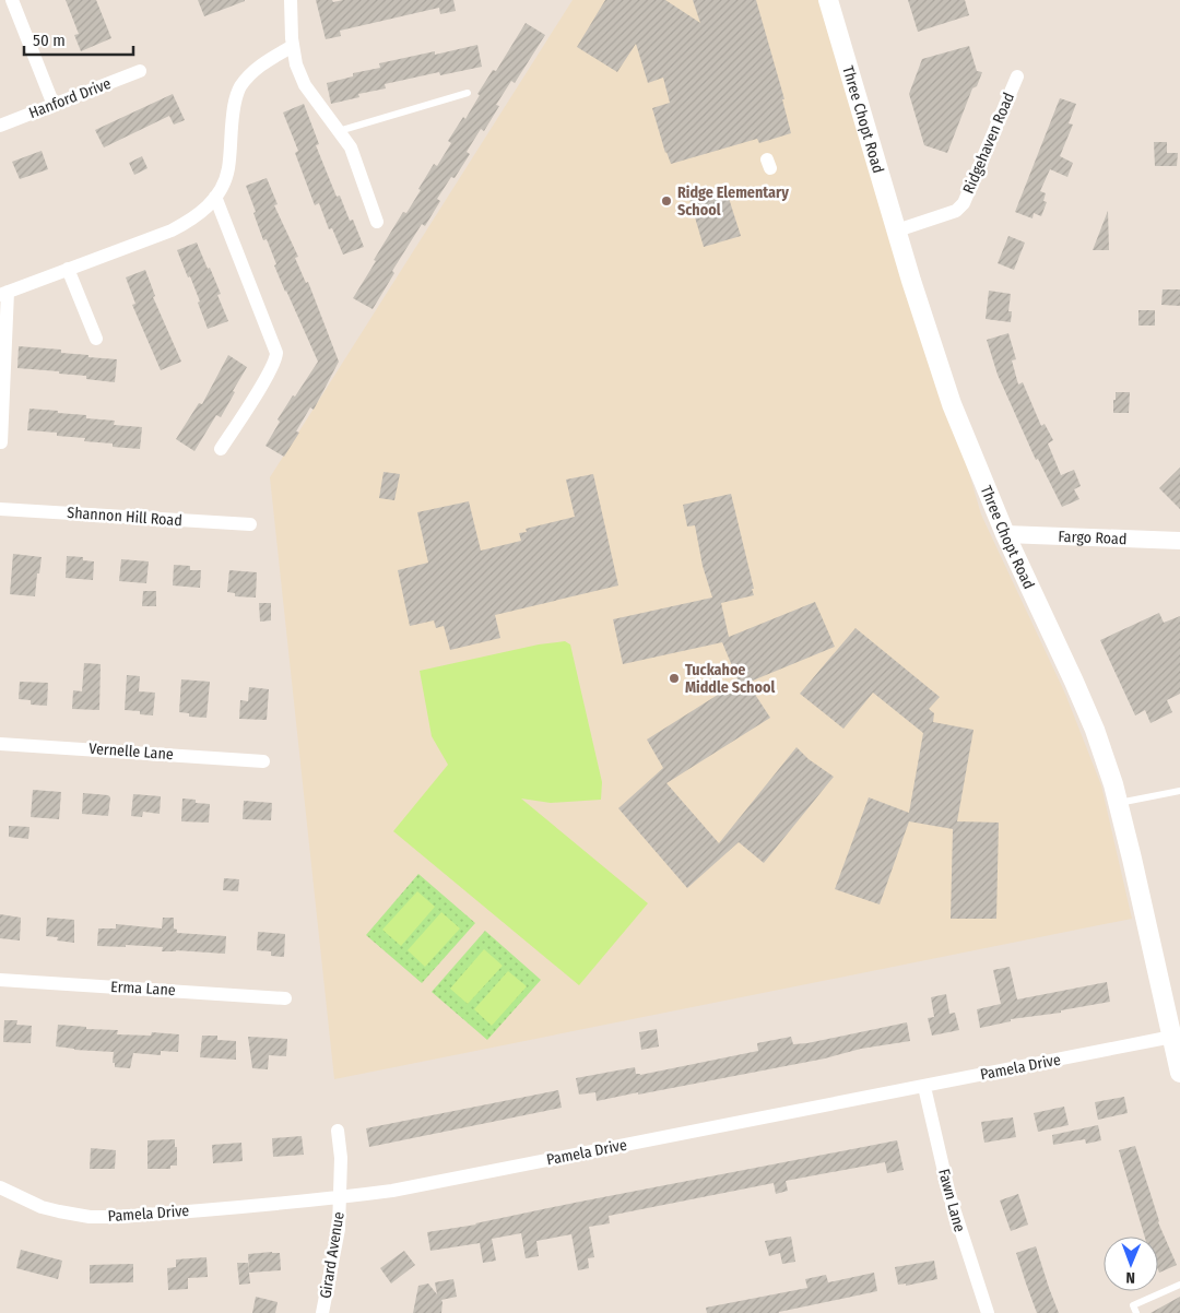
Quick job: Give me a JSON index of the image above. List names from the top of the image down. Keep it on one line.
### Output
{"streets":{"main road":["Three Chopt Road"],"street":["Hanford Drive","Ridgehaven Road","Shannon Hill Road","Fargo Road","Vernelle Lane","Erma Lane","Pamela Drive","Fawn Lane","Girard Avenue"]},"crossings":[["Three Chopt Road","Ridgehaven Road"],["Three Chopt Road","Fargo Road"],["Three Chopt Road","Pamela Drive"],["Pamela Drive","Fawn Lane"],["Pamela Drive","Girard Avenue"]],"places":["Ridge Elementary School","Tuckahoe Middle School"],"scale_bar":"50 m","north":"bottom"}
